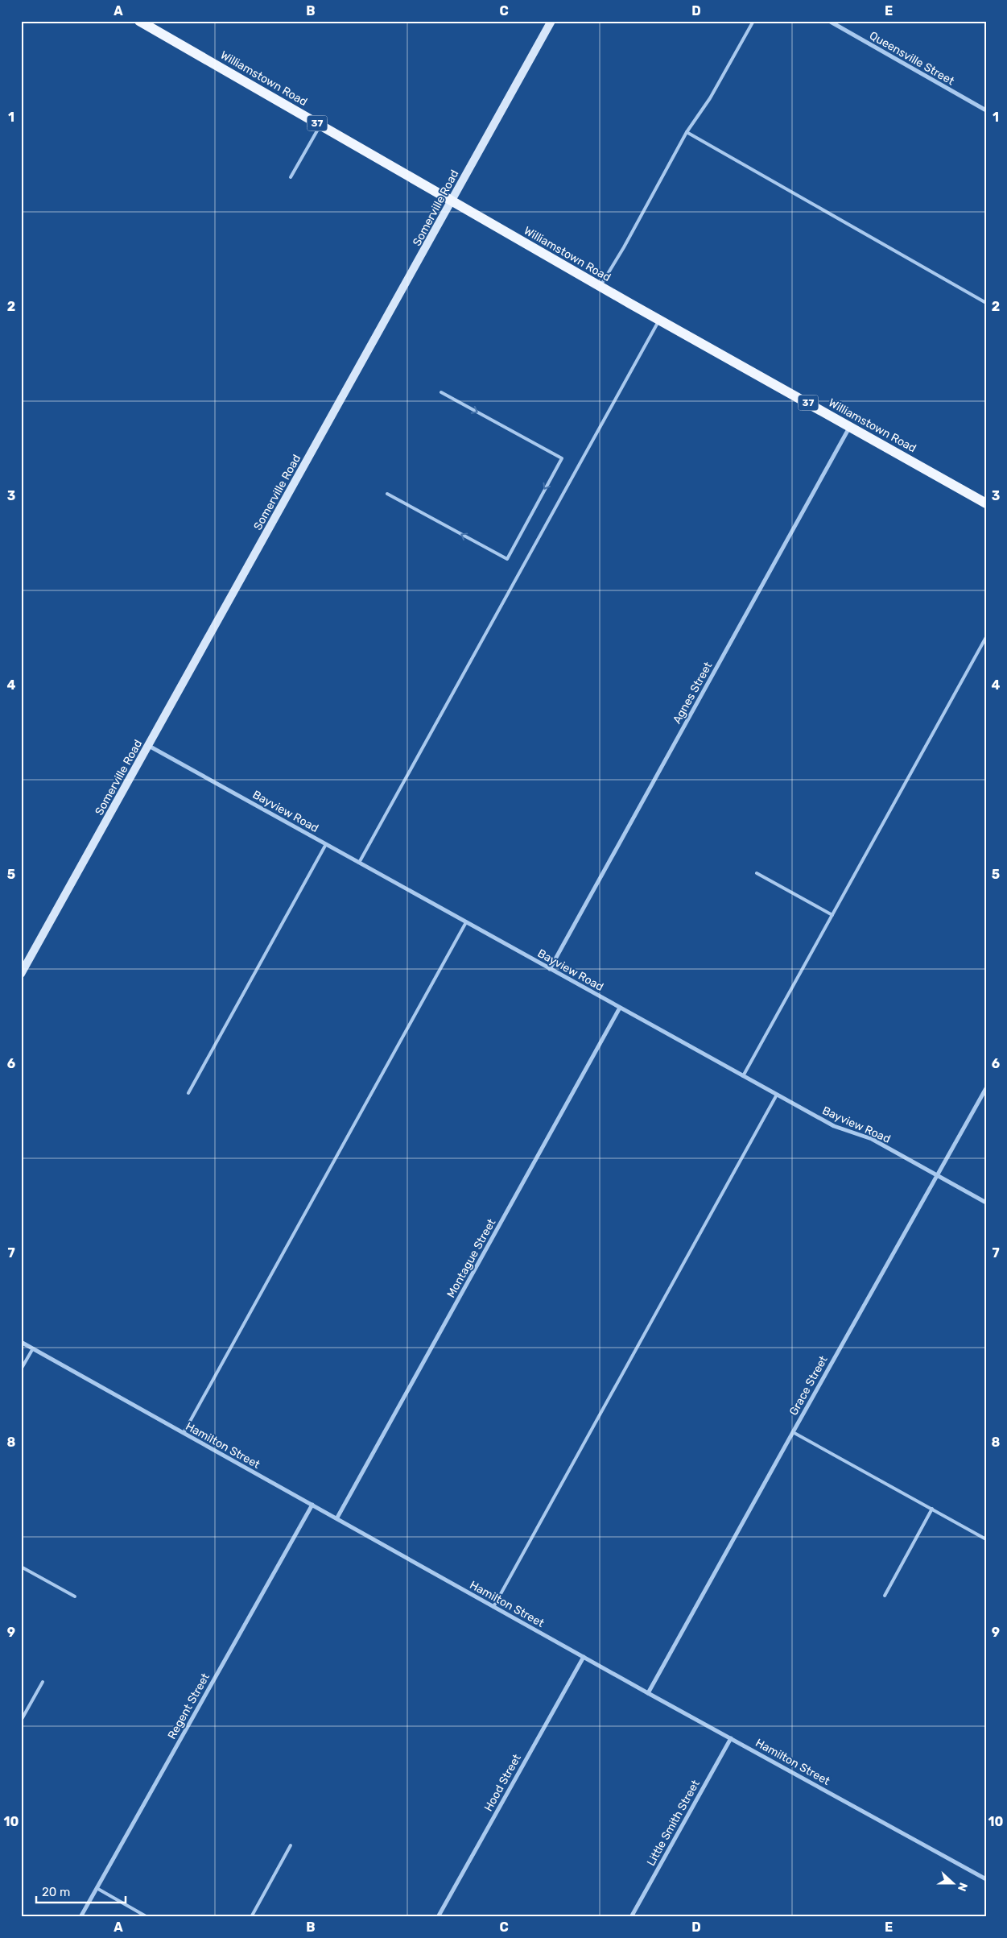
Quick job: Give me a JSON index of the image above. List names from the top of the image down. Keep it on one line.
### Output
{"streets":{"main road":["Williamstown Road","37","Somerville Road"],"street":["Queensville Street","Agnes Street","Bayview Road","Montague Street","Grace Street","Hamilton Street","Regent Street","Hood Street","Little Smith Street"]},"crossings":[["Williamstown Road","Somerville Road"],["Williamstown Road","Agnes Street"],["Somerville Road","Bayview Road"],["Agnes Street","Bayview Road"],["Bayview Road","Montague Street"],["Bayview Road","Grace Street"],["Montague Street","Hamilton Street"],["Grace Street","Hamilton Street"],["Hamilton Street","Regent Street"],["Hamilton Street","Hood Street"],["Hamilton Street","Little Smith Street"]],"scale_bar":"20 m","north":"right","grid":{"columns":["A","B","C","D","E"],"rows":["1","2","3","4","5","6","7","8","9","10"]}}
